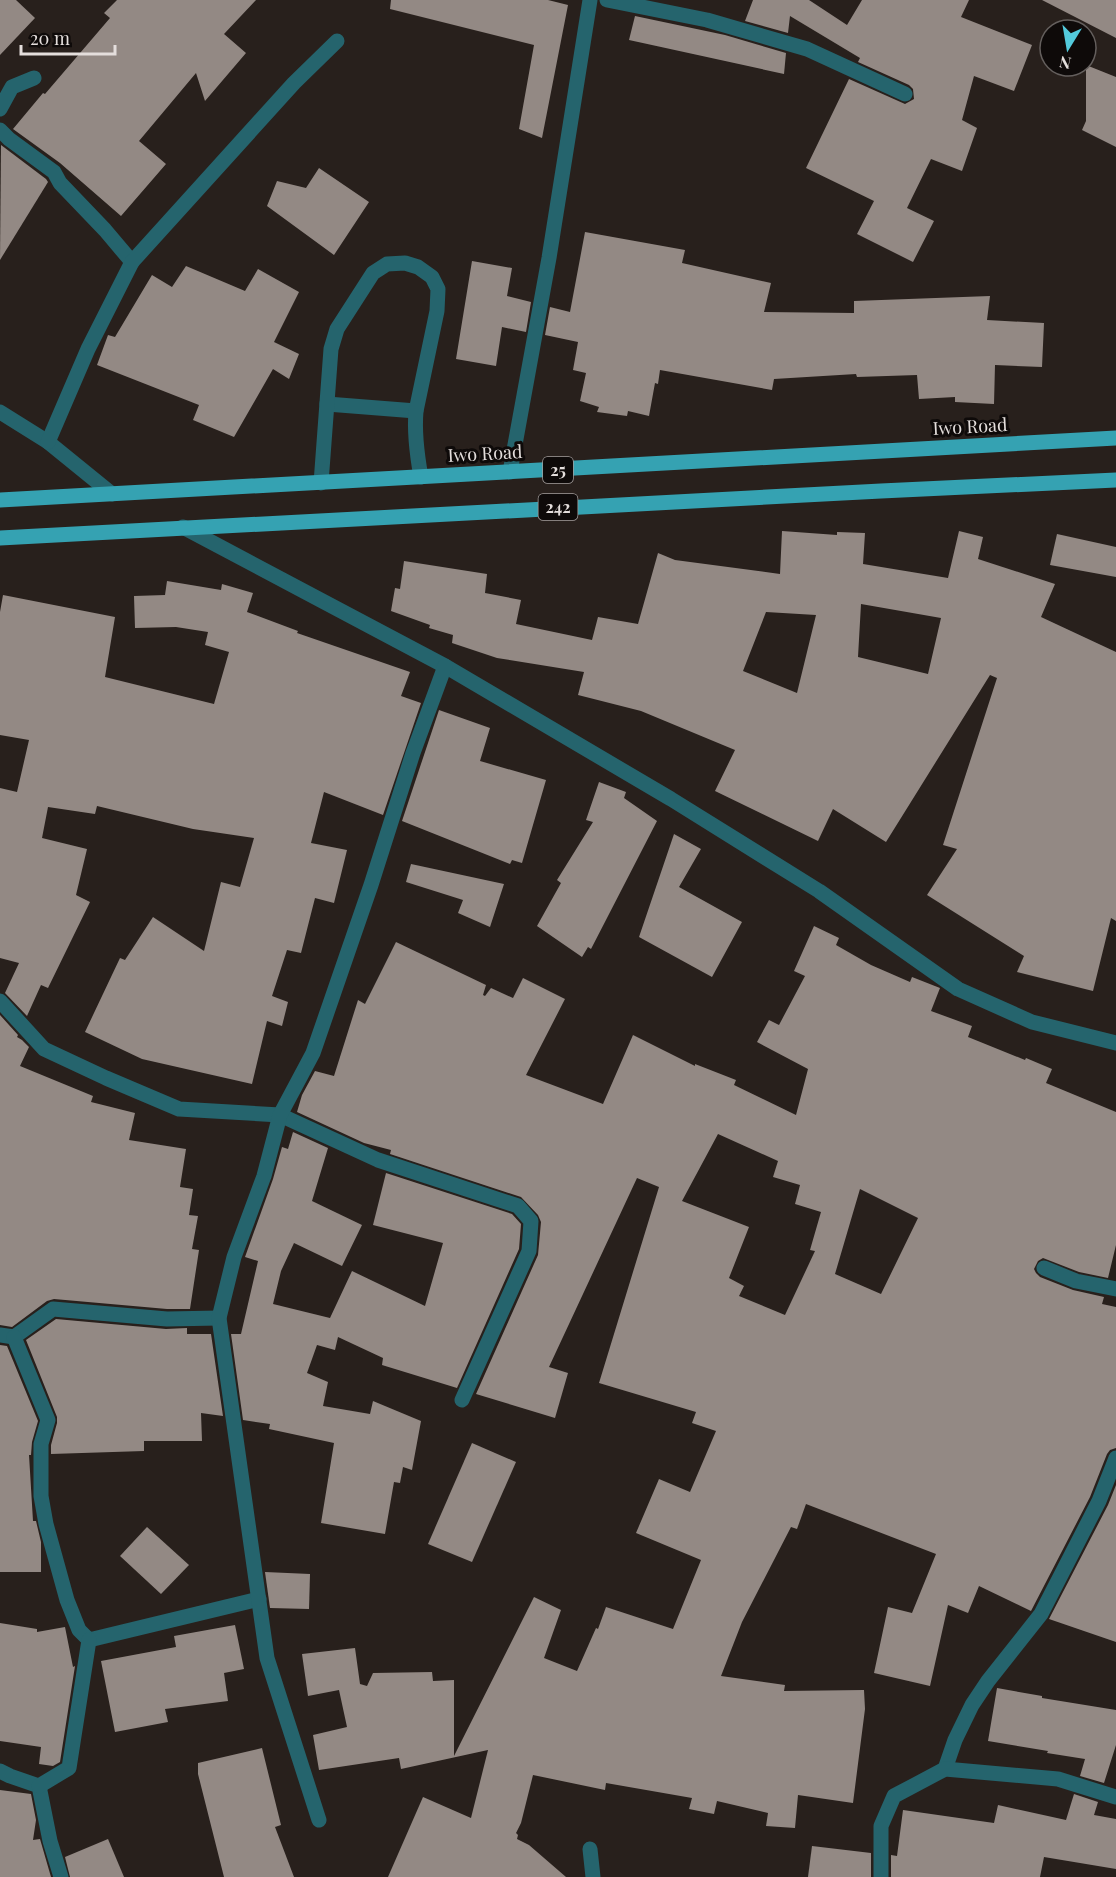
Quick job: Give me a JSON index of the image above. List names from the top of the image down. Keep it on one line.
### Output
{"streets":{"main road":["Iwo Road","25","242"]},"scale_bar":"20 m","north":"bottom"}
